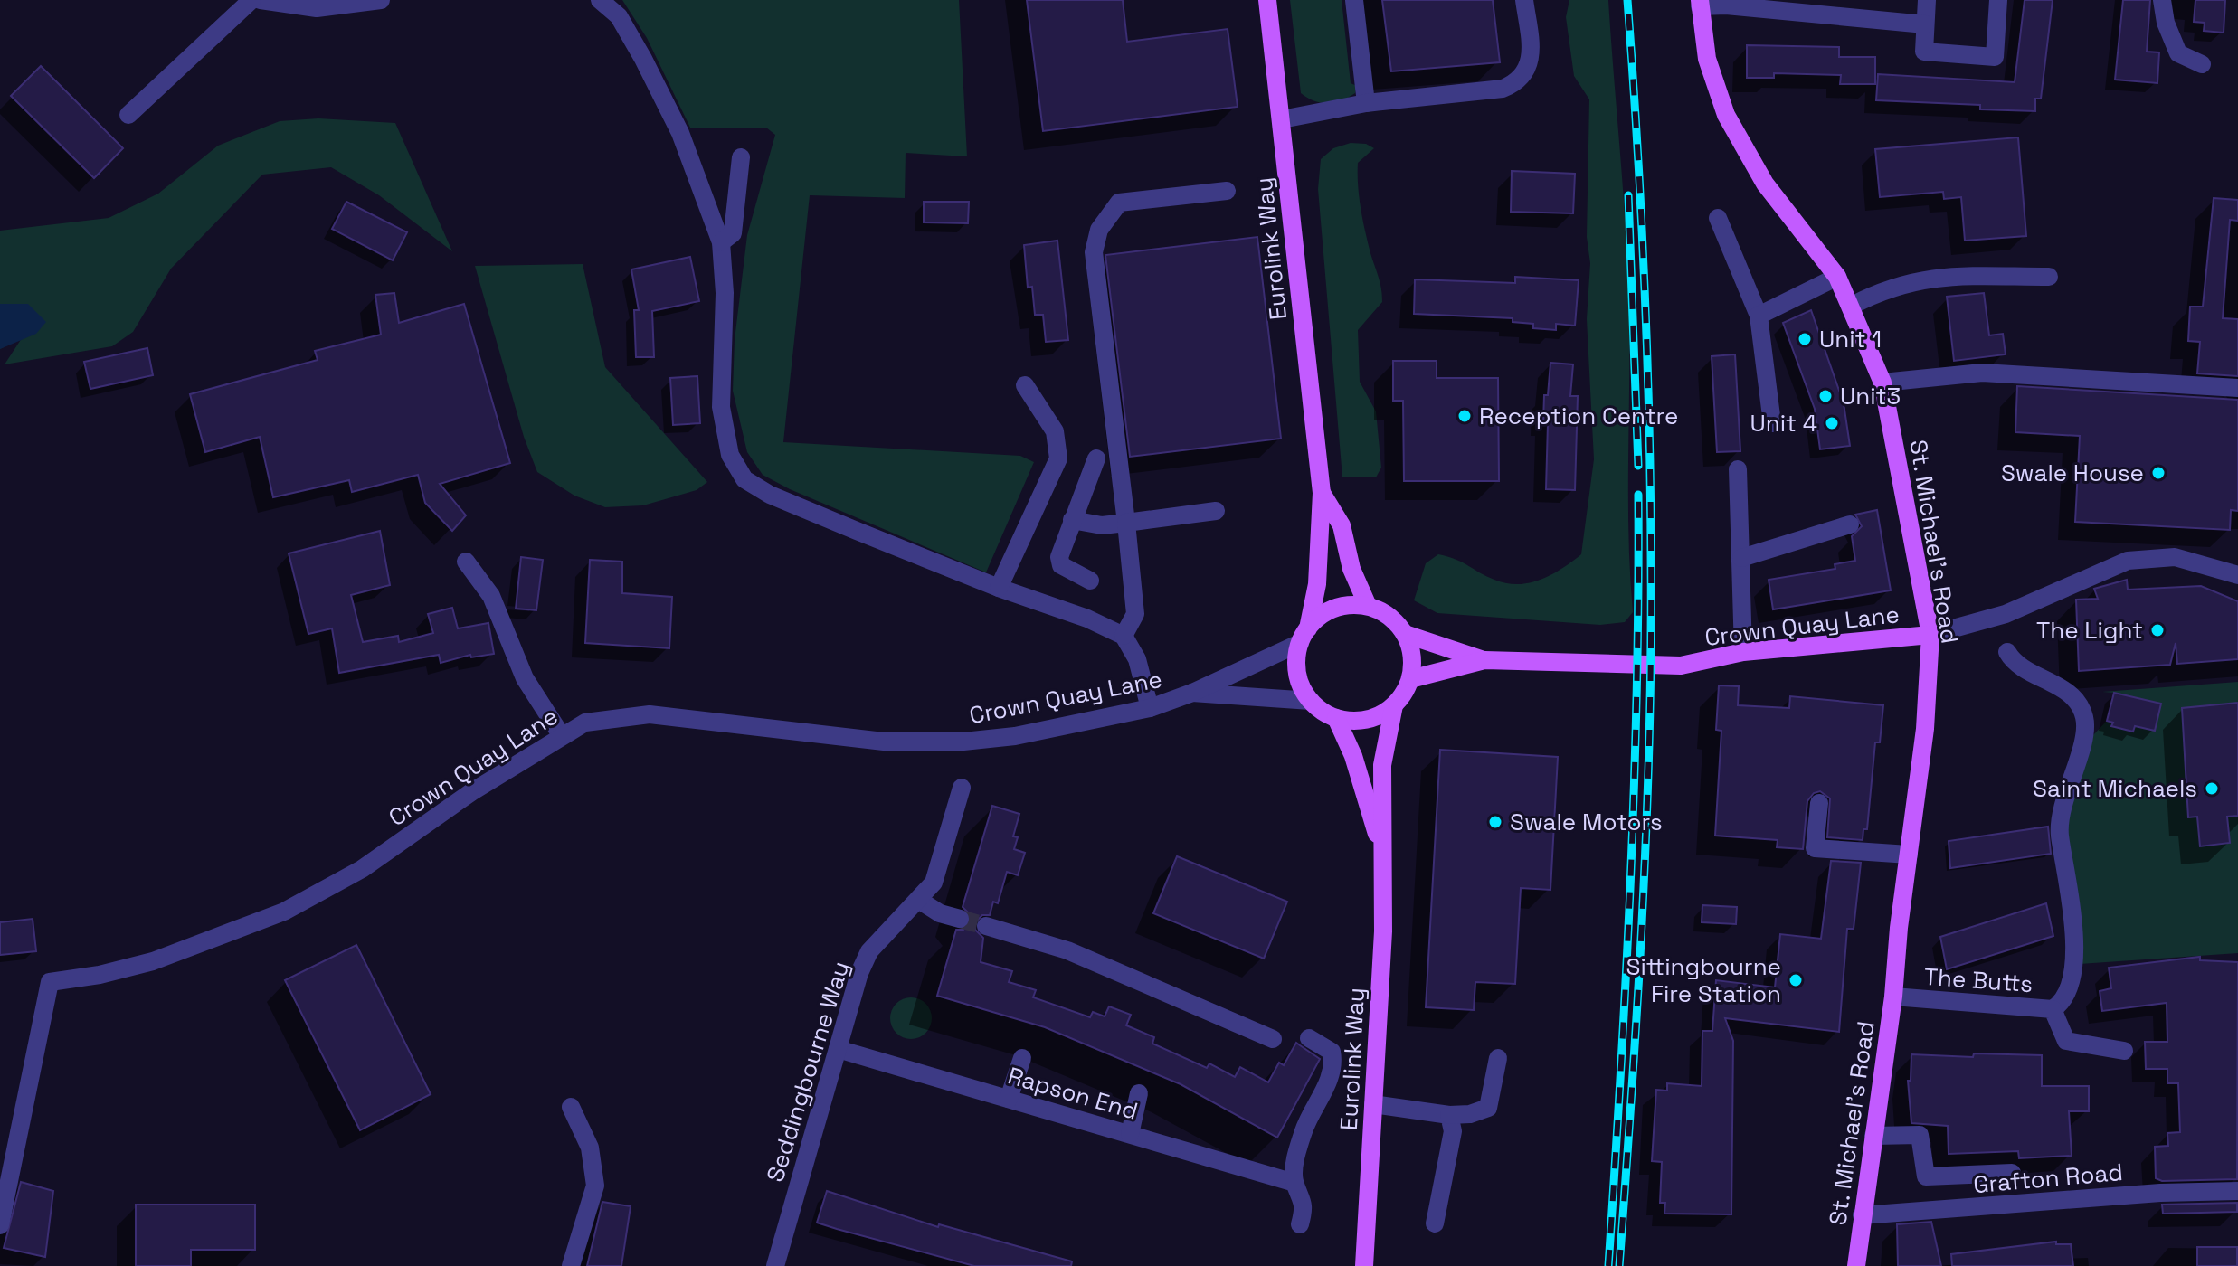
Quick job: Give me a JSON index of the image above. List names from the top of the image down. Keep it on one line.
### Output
{"streets":{"main road":["Eurolink Way","St. Michael's Road","Crown Quay Lane"],"street":["The Butts","Seddingbourne Way","Rapson End","Grafton Road"]},"crossings":[["Eurolink Way","Crown Quay Lane"],["St. Michael's Road","Crown Quay Lane"],["St. Michael's Road","The Butts"],["St. Michael's Road","Grafton Road"],["Seddingbourne Way","Rapson End"]],"places":["Unit 1","Unit3","Reception Centre","Unit 4","Swale House","The Light","Saint Michaels","Swale Motors","Sittingbourne Fire Station"]}
